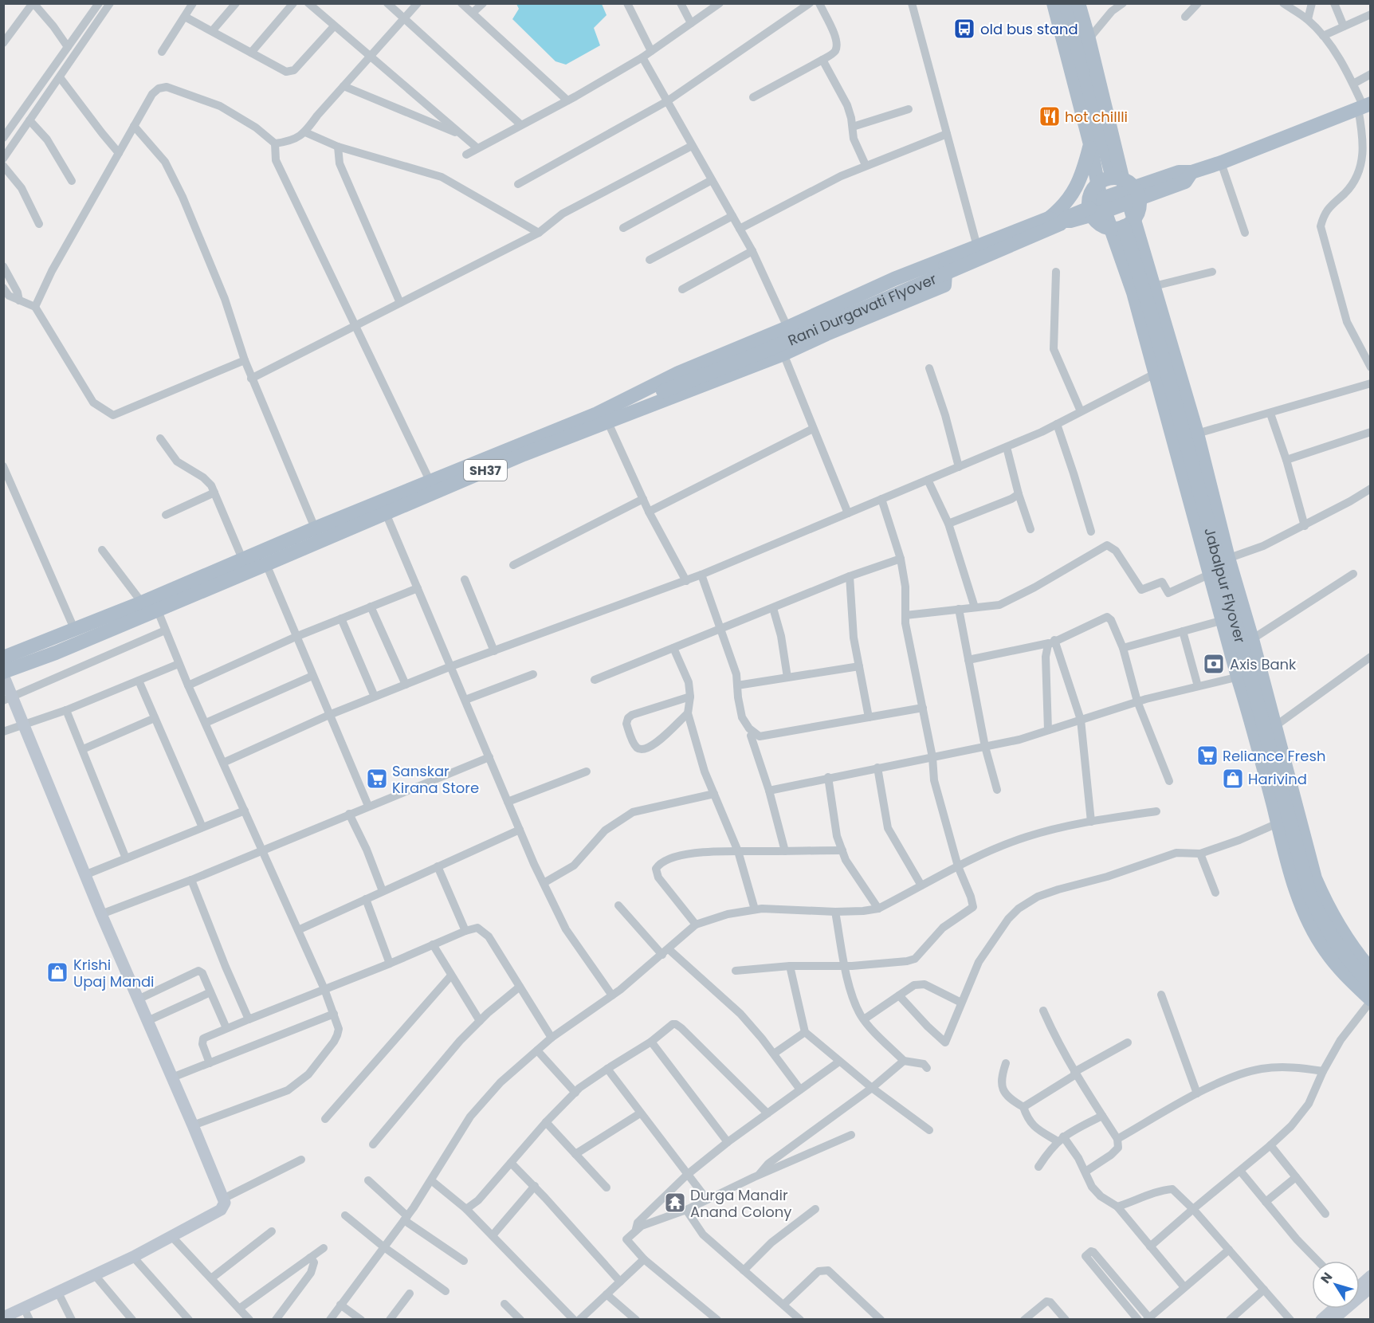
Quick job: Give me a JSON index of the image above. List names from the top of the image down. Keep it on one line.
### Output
{"streets":{"main road":["Rani Durgavati Flyover","SH37","Jabalpur Flyover"]},"crossings":[["Rani Durgavati Flyover","SH37"]],"places":{"bus stop":["old bus stand"],"restaurant":["hot chillli"],"bank":["Axis Bank"],"supermarket":["Reliance Fresh","Sanskar Kirana Store"],"shop":["Harivind","Krishi Upaj Mandi"],"temple":["Durga Mandir Anand Colony"]},"north":"top left"}
